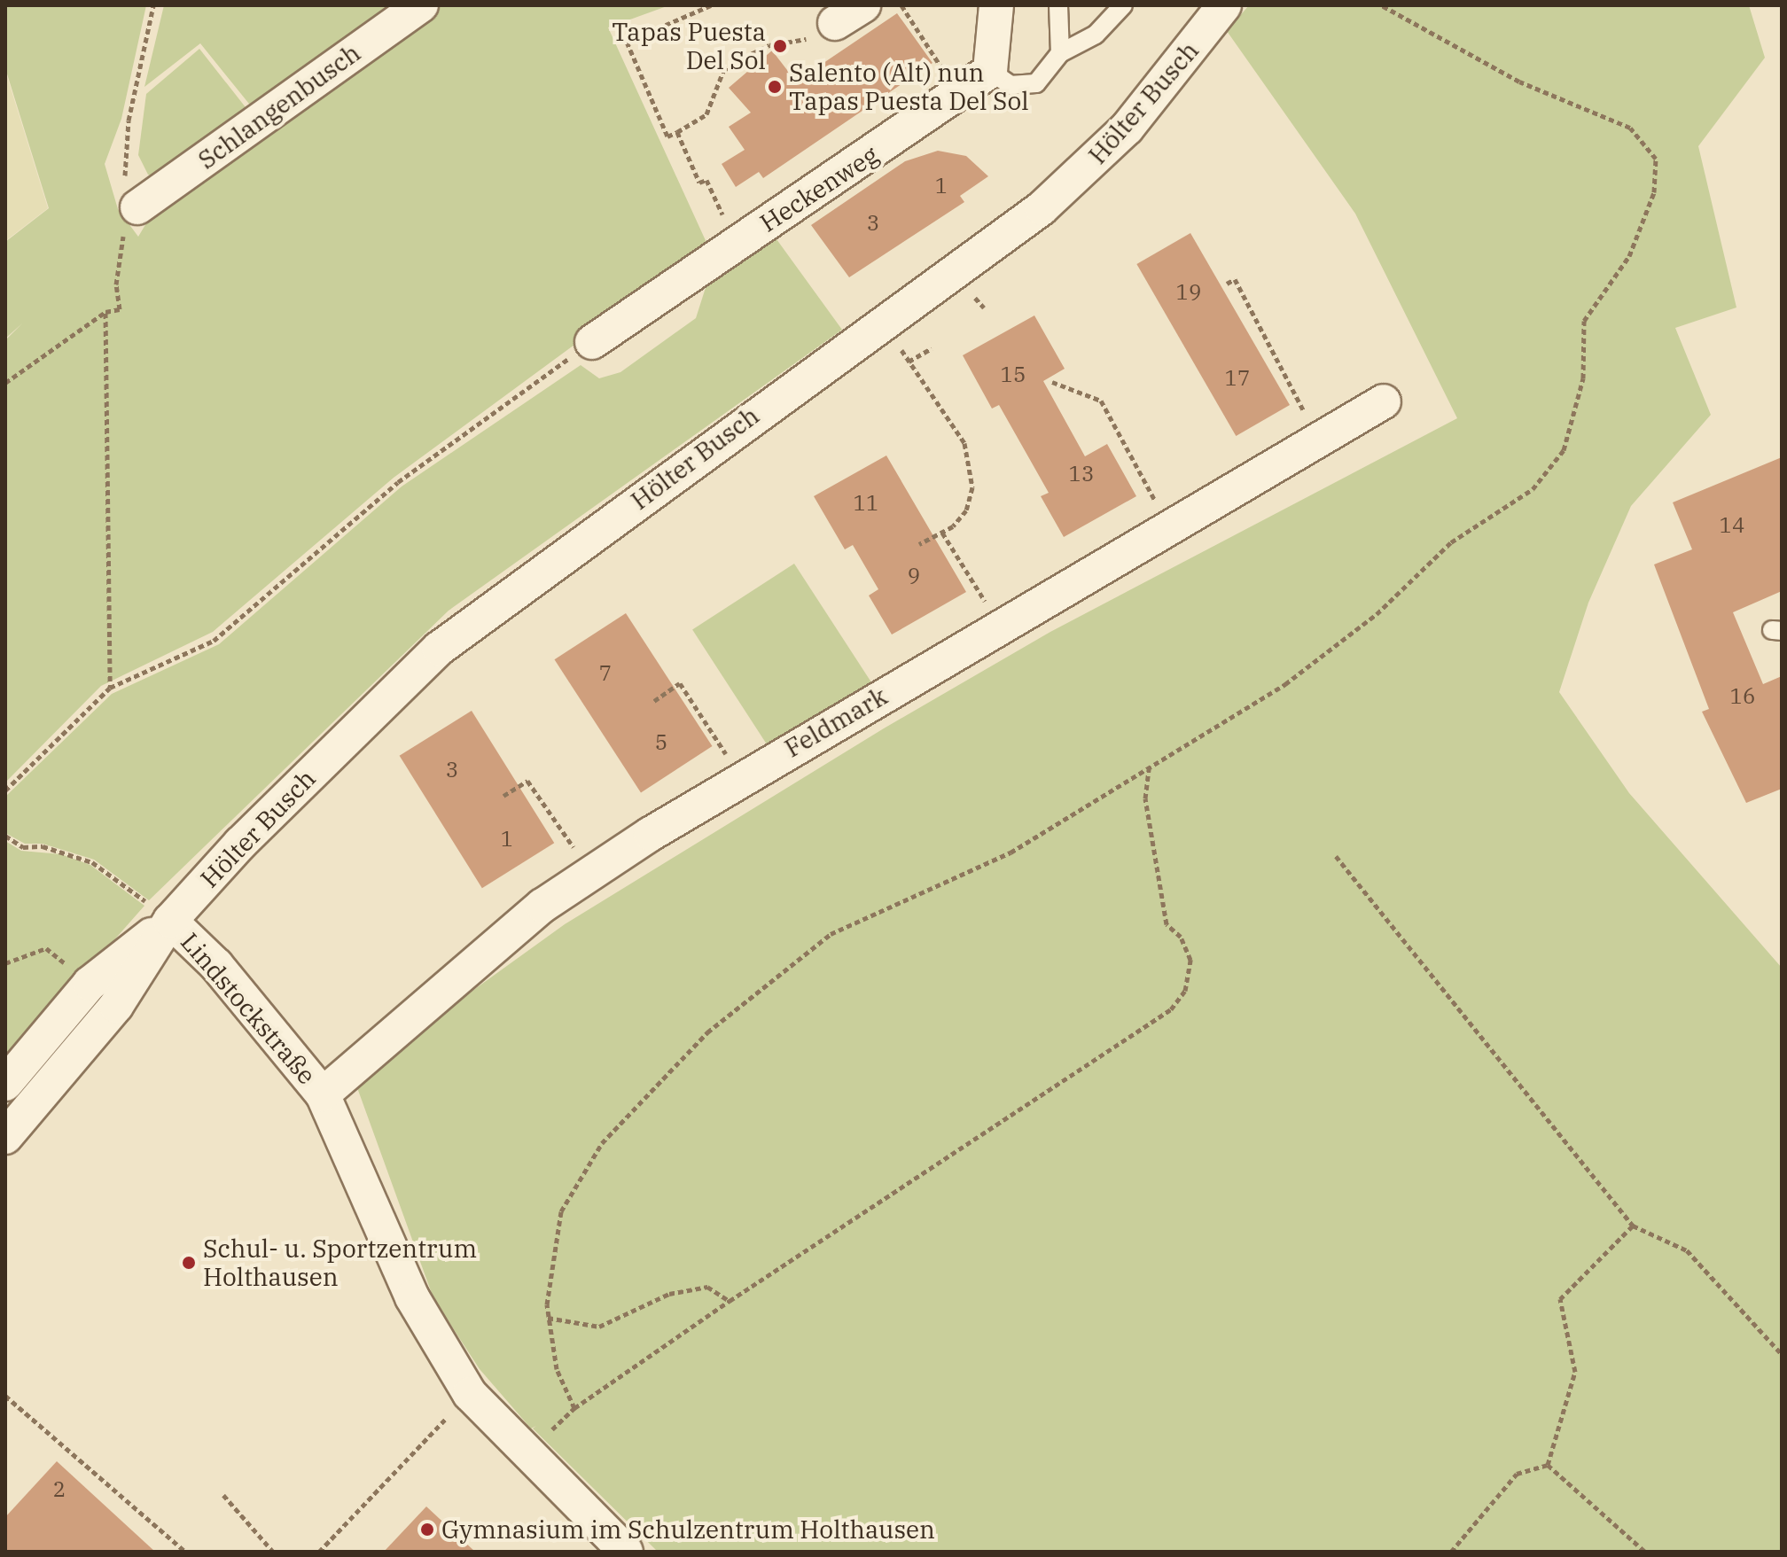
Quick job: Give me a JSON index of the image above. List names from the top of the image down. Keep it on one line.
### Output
{"streets":{"street":["Hölter Busch","Schlangenbusch","Heckenweg","Feldmark","Lindstockstraße"]},"crossings":[["Hölter Busch","Lindstockstraße"],["Feldmark","Lindstockstraße"]],"places":["Tapas Puesta Del Sol","Salento (Alt) nun Tapas Puesta Del Sol","Schul- u. Sportzentrum Holthausen","Gymnasium im Schulzentrum Holthausen"],"house_numbers":["1","3","19","15","17","13","11","14","9","7","16","5","3","1","2"]}
